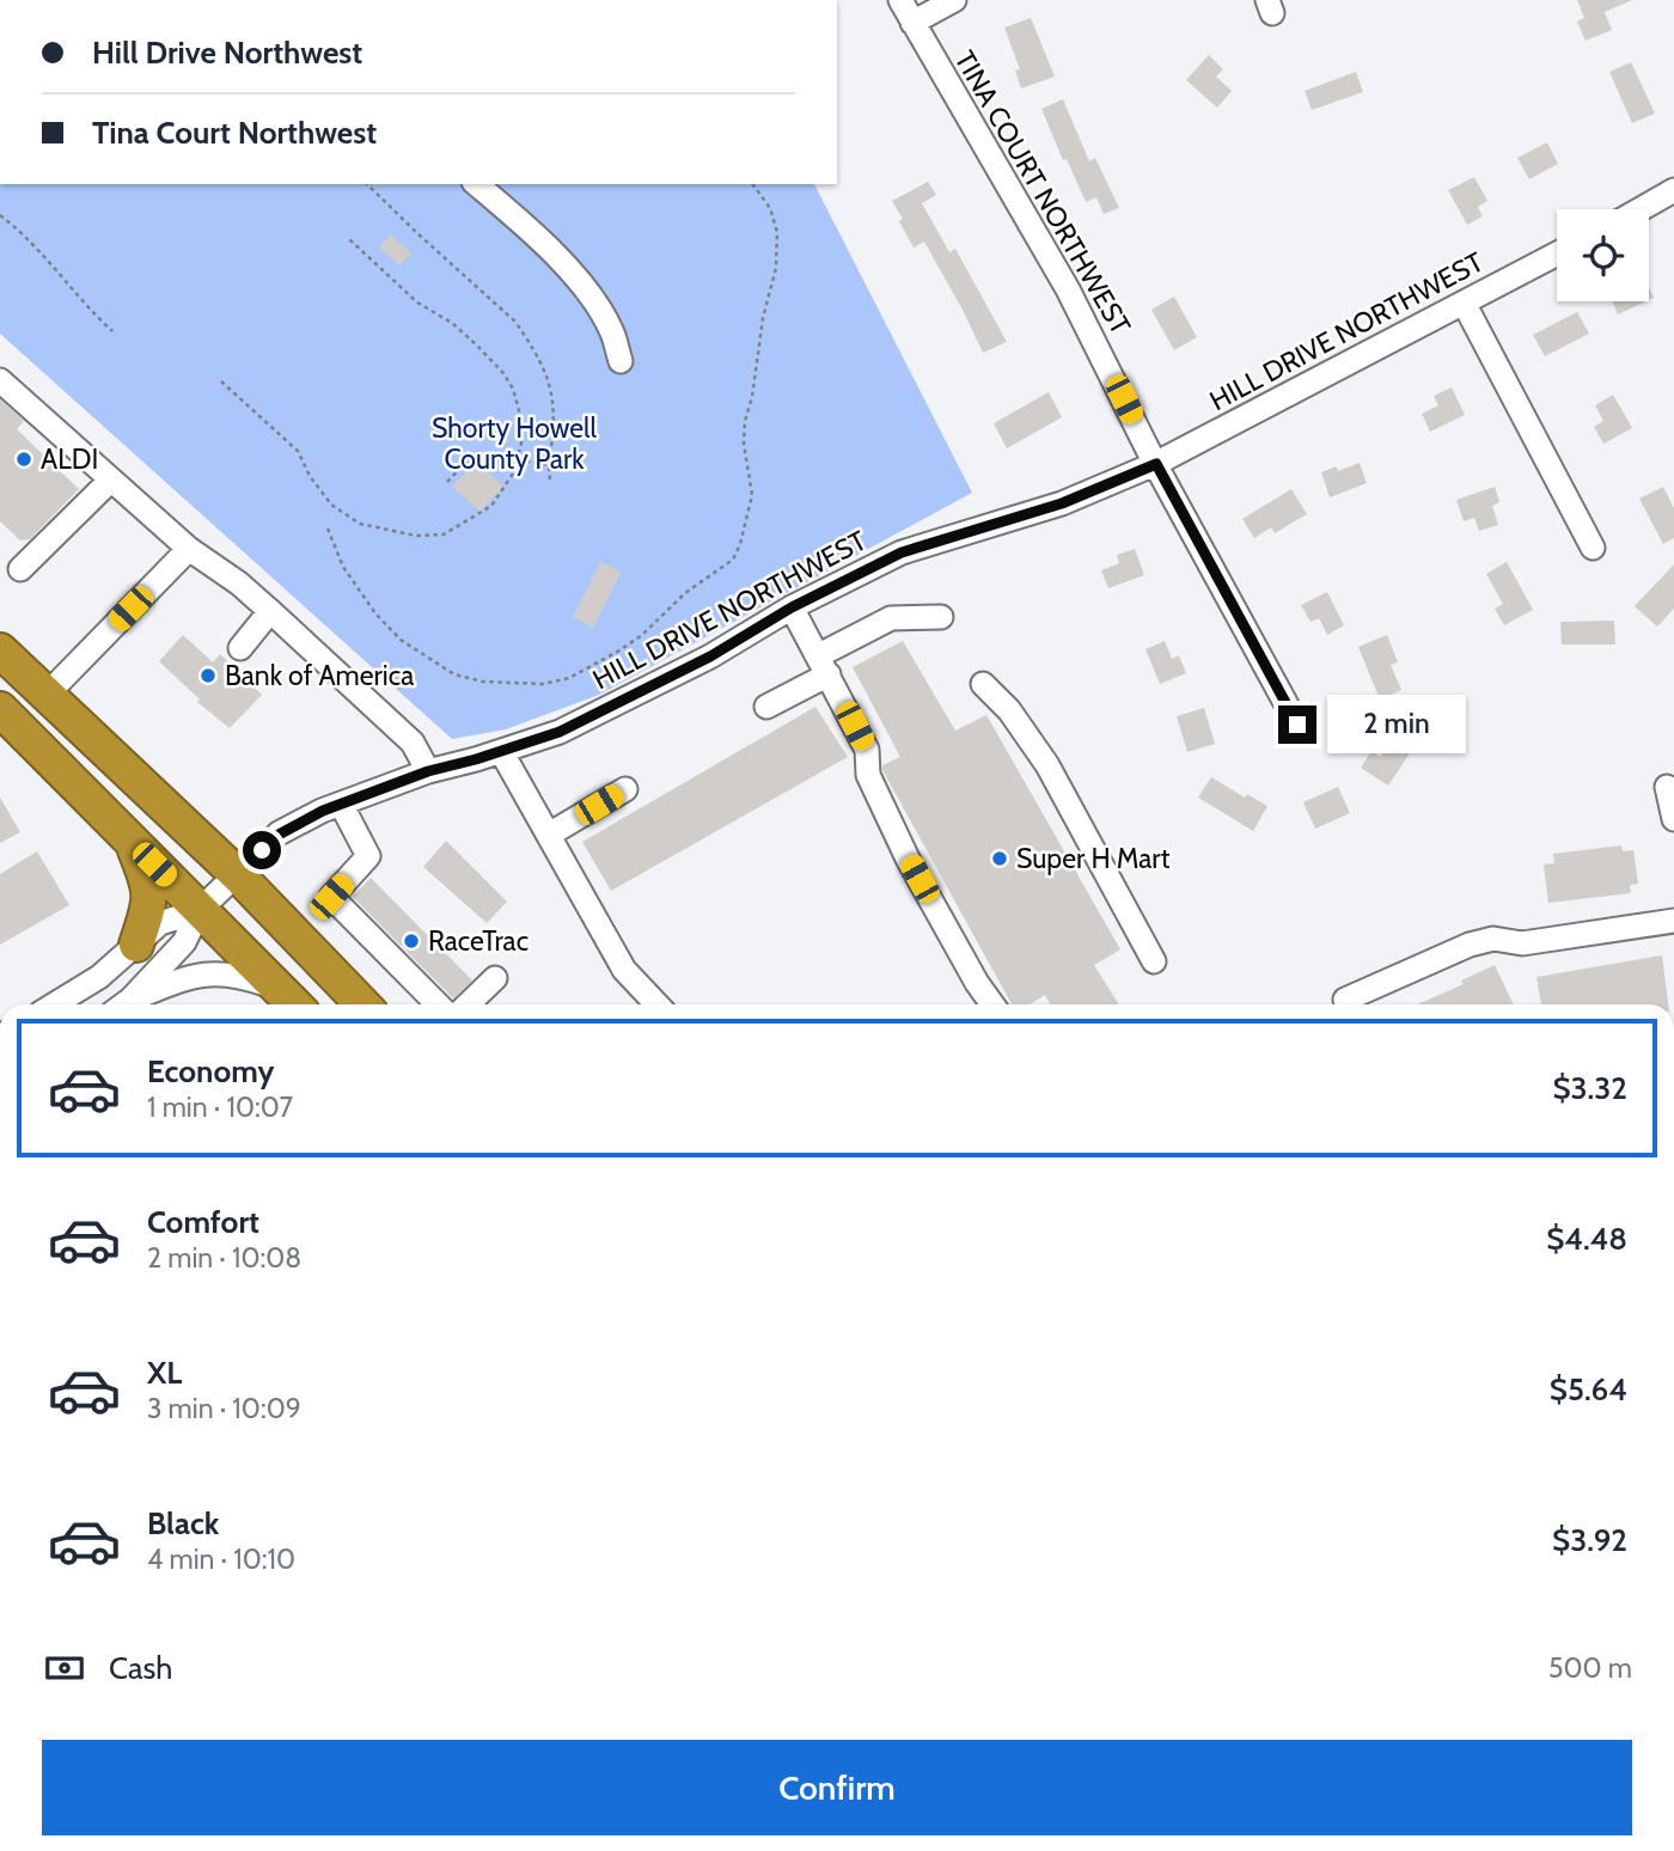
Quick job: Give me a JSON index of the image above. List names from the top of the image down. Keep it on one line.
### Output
{"streets":{"street":["TINA COURT NORTHWEST","HILL DRIVE NORTHWEST"]},"crossings":[["TINA COURT NORTHWEST","HILL DRIVE NORTHWEST"]],"parks":["Shorty Howell County Park"],"places":["ALDI","Bank of America","Super H Mart","RaceTrac"],"page":{"banner":["Hill Drive Northwest","Tina Court Northwest"],"bubble":"2 min","list":[{"name":"Economy","note":"1 min · 10:07","value":"$3.32"},{"name":"Comfort","note":"2 min · 10:08","value":"$4.48"},{"name":"XL","note":"3 min · 10:09","value":"$5.64"},{"name":"Black","note":"4 min · 10:10","value":"$3.92"}],"pay":["Cash","500 m"],"buttons":"Confirm"}}
